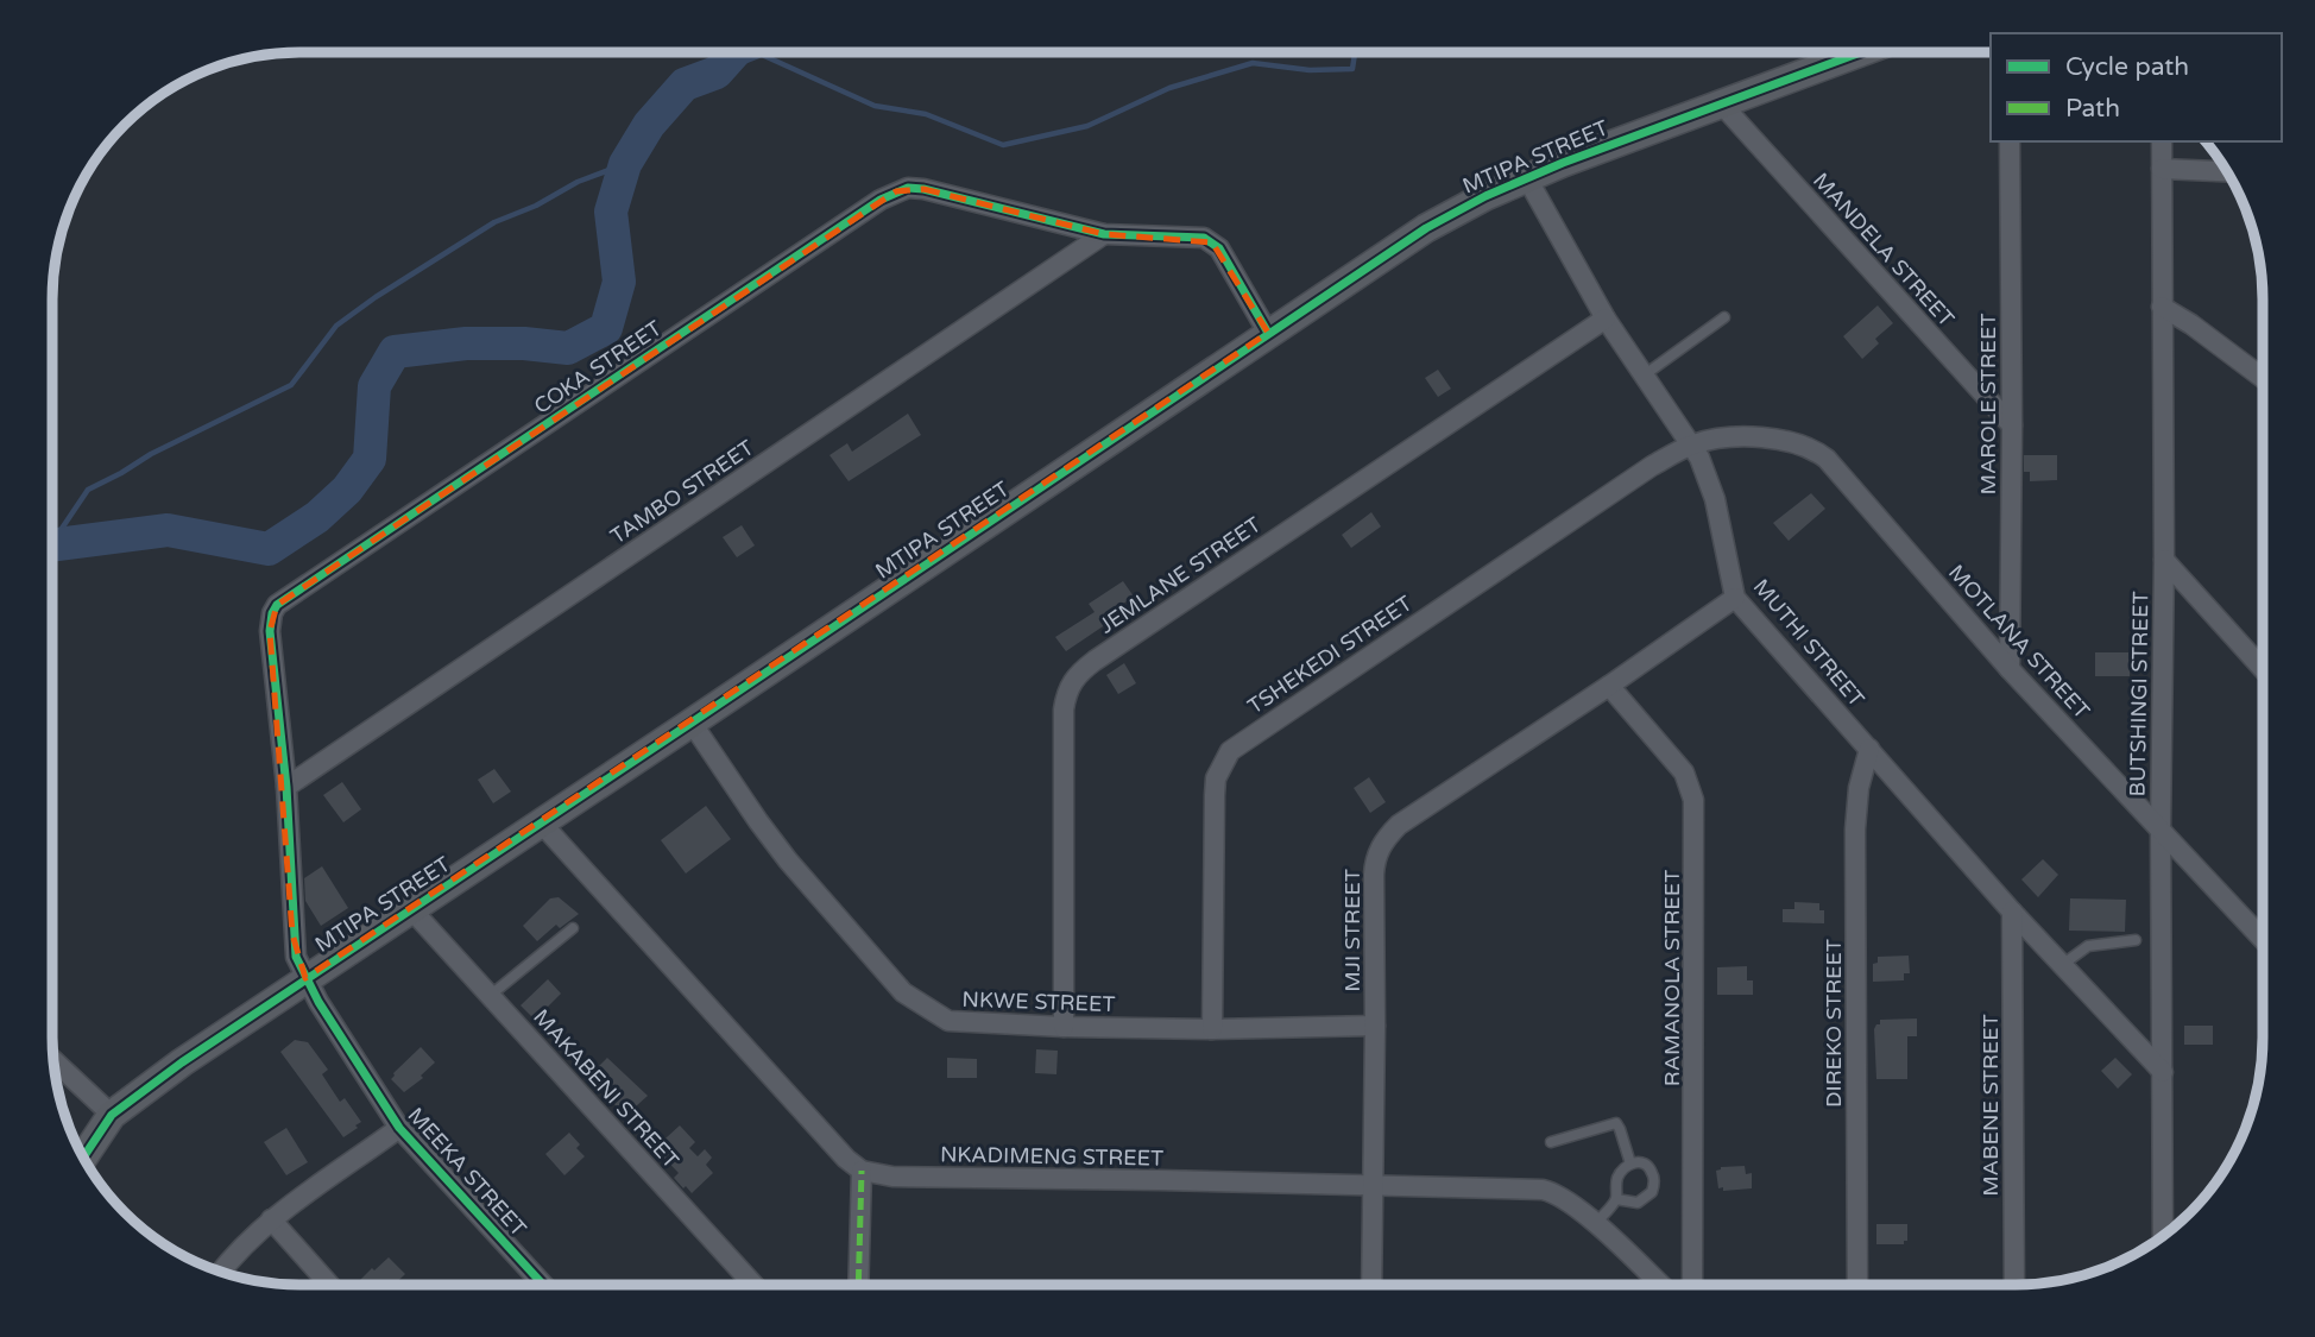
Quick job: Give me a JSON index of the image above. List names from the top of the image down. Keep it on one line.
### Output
{"streets":{"street":["MTIPA STREET","MANDELA STREET","COKA STREET","MAROLE STREET","TAMBO STREET","JEMLANE STREET","MOTLANA STREET","MUTHI STREET","TSHEKEDI STREET","BUTSHINGI STREET","MJI STREET","RAMANOLA STREET","NKWE STREET","DIREKO STREET","MAKABENI STREET","MABENE STREET","NKADIMENG STREET","MEEKA STREET"]},"crossings":[["MTIPA STREET","MANDELA STREET"],["MTIPA STREET","COKA STREET"],["MTIPA STREET","MUTHI STREET"],["MTIPA STREET","NKWE STREET"],["MTIPA STREET","MAKABENI STREET"],["MTIPA STREET","MEEKA STREET"],["MANDELA STREET","MAROLE STREET"],["COKA STREET","TAMBO STREET"],["COKA STREET","MEEKA STREET"],["MAROLE STREET","MOTLANA STREET"],["JEMLANE STREET","MUTHI STREET"],["JEMLANE STREET","NKWE STREET"],["MOTLANA STREET","MUTHI STREET"],["MOTLANA STREET","TSHEKEDI STREET"],["MOTLANA STREET","BUTSHINGI STREET"],["MUTHI STREET","TSHEKEDI STREET"],["MUTHI STREET","BUTSHINGI STREET"],["MUTHI STREET","MJI STREET"],["MUTHI STREET","DIREKO STREET"],["MUTHI STREET","MABENE STREET"],["TSHEKEDI STREET","NKWE STREET"],["MJI STREET","RAMANOLA STREET"],["MJI STREET","NKWE STREET"],["MJI STREET","NKADIMENG STREET"]],"legend":["Cycle path","Path"]}
